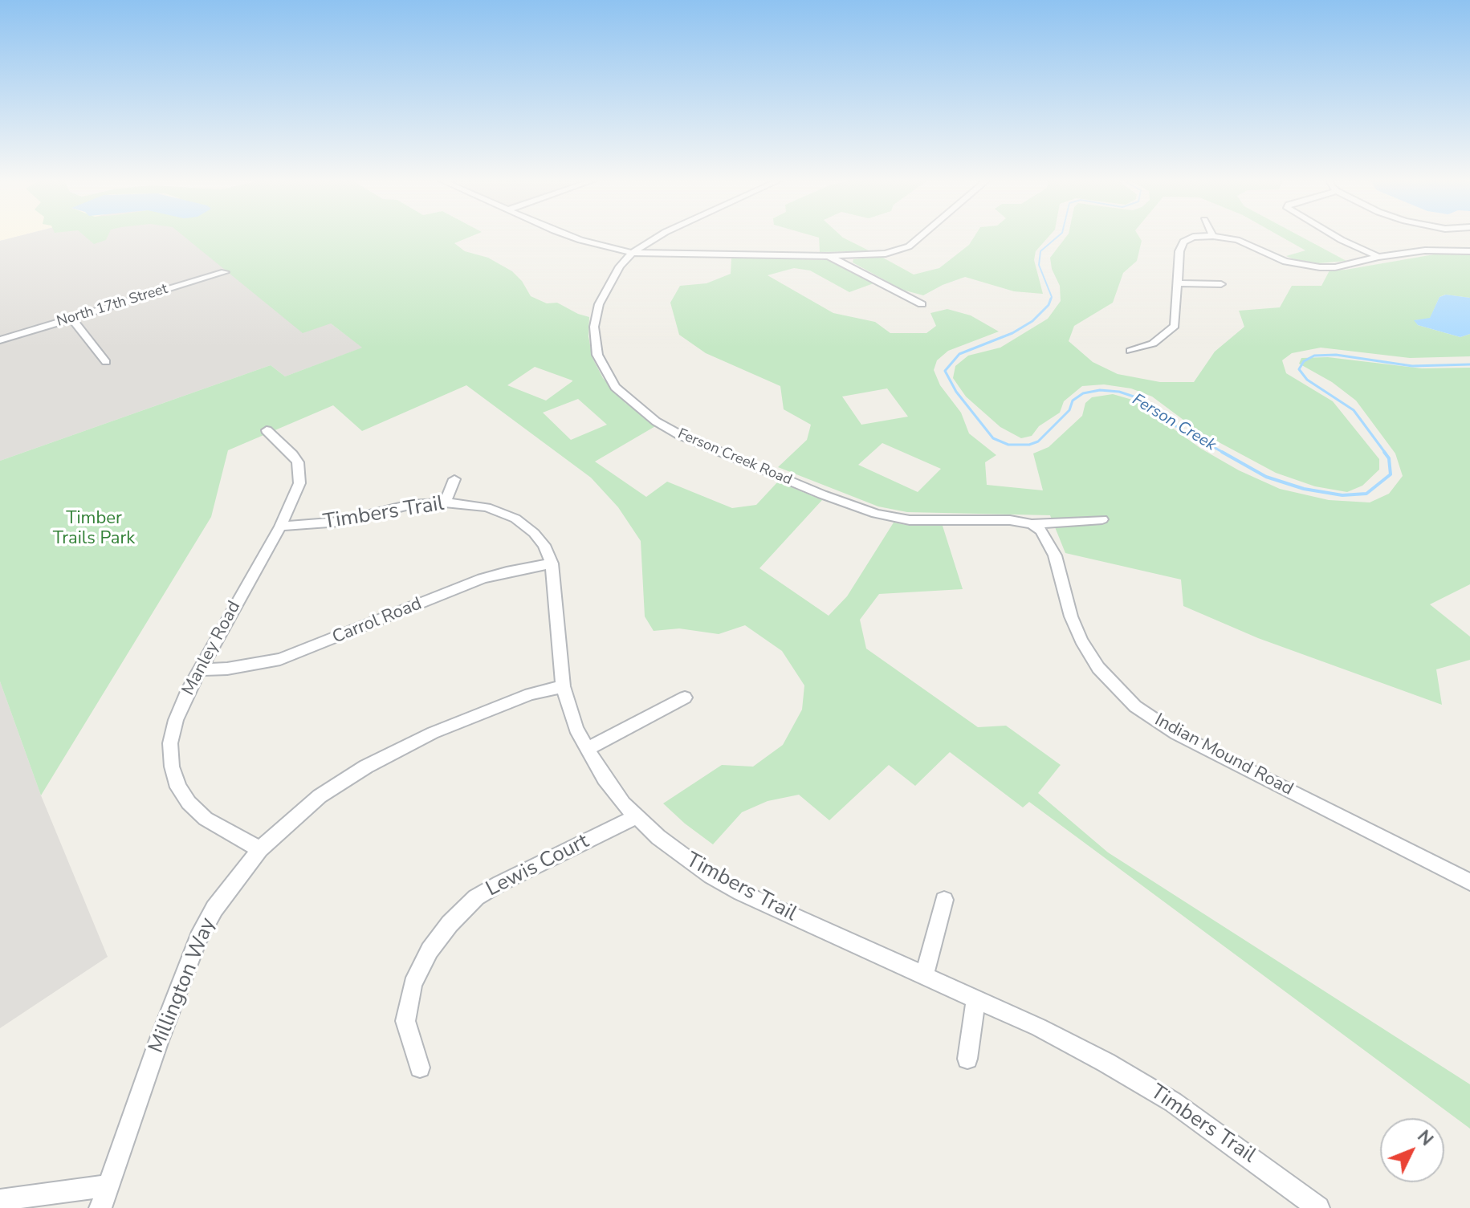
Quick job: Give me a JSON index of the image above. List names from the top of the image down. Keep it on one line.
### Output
{"streets":{"street":["North 17th Street","Ferson Creek Road","Timbers Trail","Carrol Road","Manley Road","Indian Mound Road","Lewis Court","Millington Way"]},"crossings":[["Ferson Creek Road","Indian Mound Road"],["Timbers Trail","Carrol Road"],["Timbers Trail","Manley Road"],["Timbers Trail","Lewis Court"],["Timbers Trail","Millington Way"],["Carrol Road","Manley Road"],["Manley Road","Millington Way"]],"water":["Ferson Creek"],"parks":["Timber Trails Park"],"north":"top right"}
